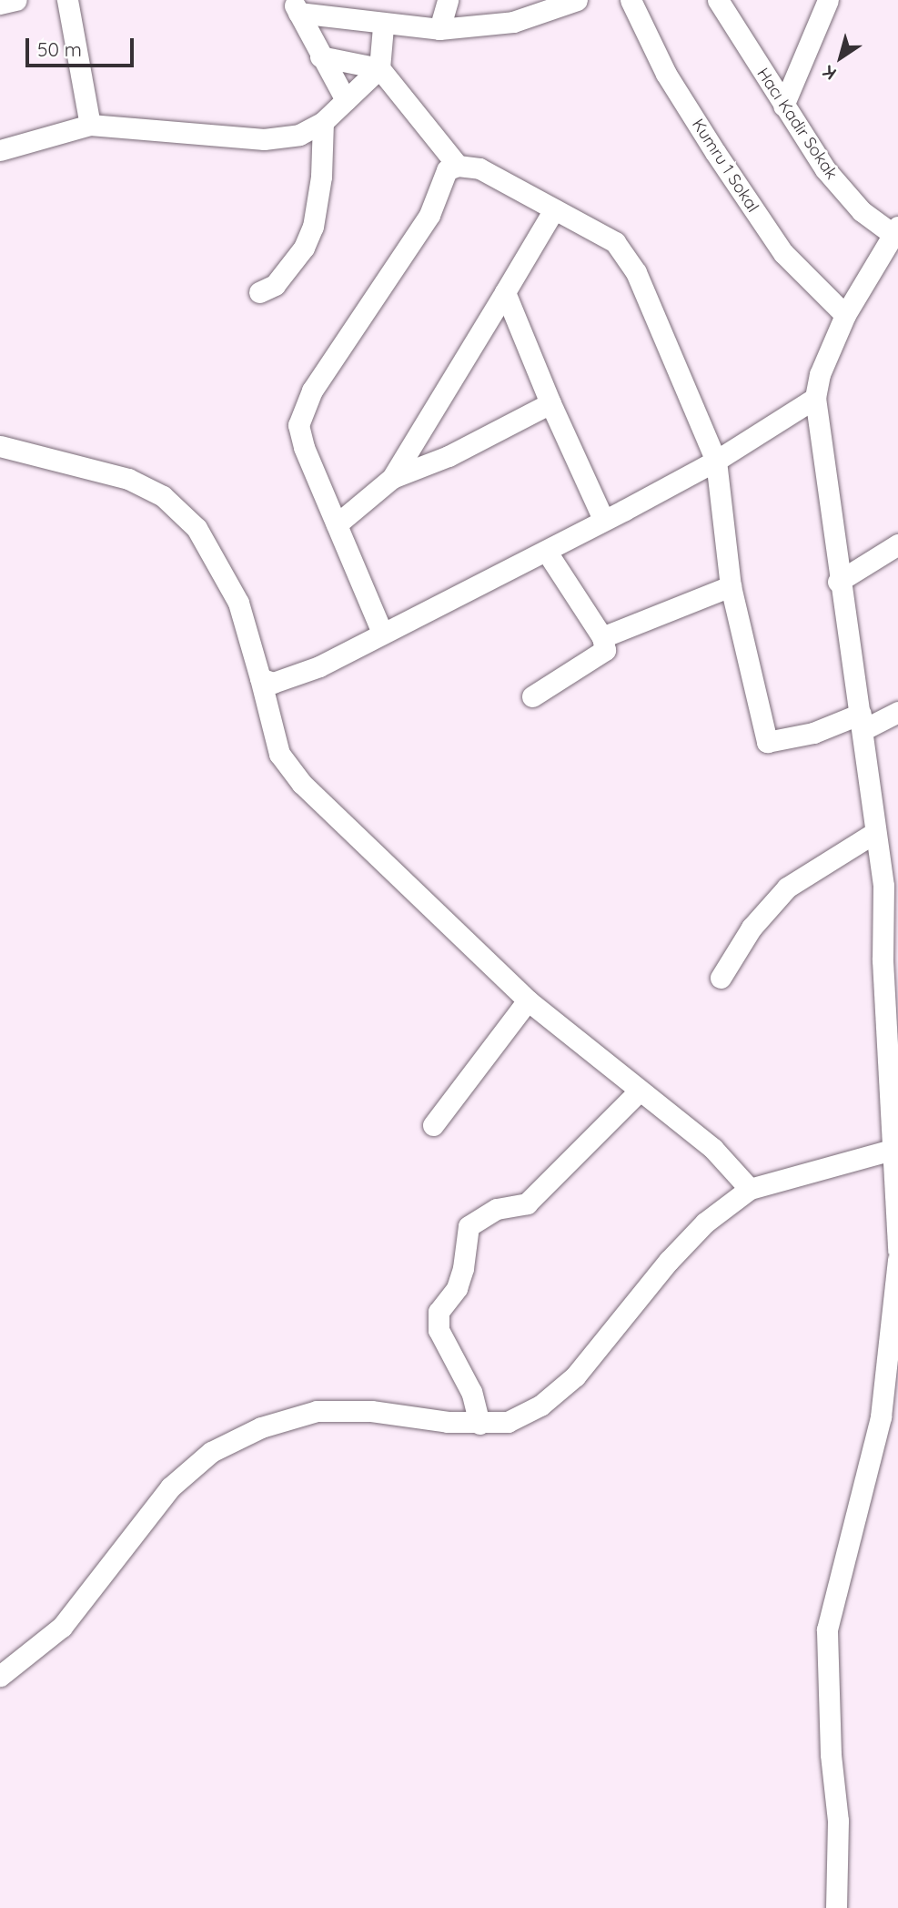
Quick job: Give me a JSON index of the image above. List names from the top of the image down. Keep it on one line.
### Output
{"streets":{"street":["Hacı Kadir Sokak","Kumru 1 Sokal"]},"scale_bar":"50 m","north":"bottom left"}
